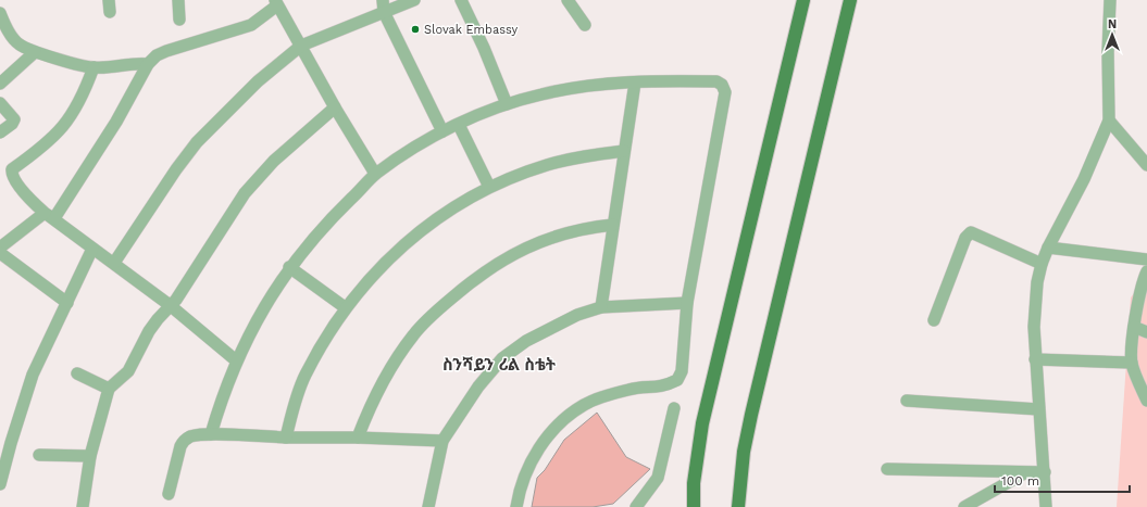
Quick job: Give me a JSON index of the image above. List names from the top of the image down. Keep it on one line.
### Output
{"districts":["ስንሻይን ሪል ስቴት"],"places":["Slovak Embassy"],"scale_bar":"100 m","north":"top"}
